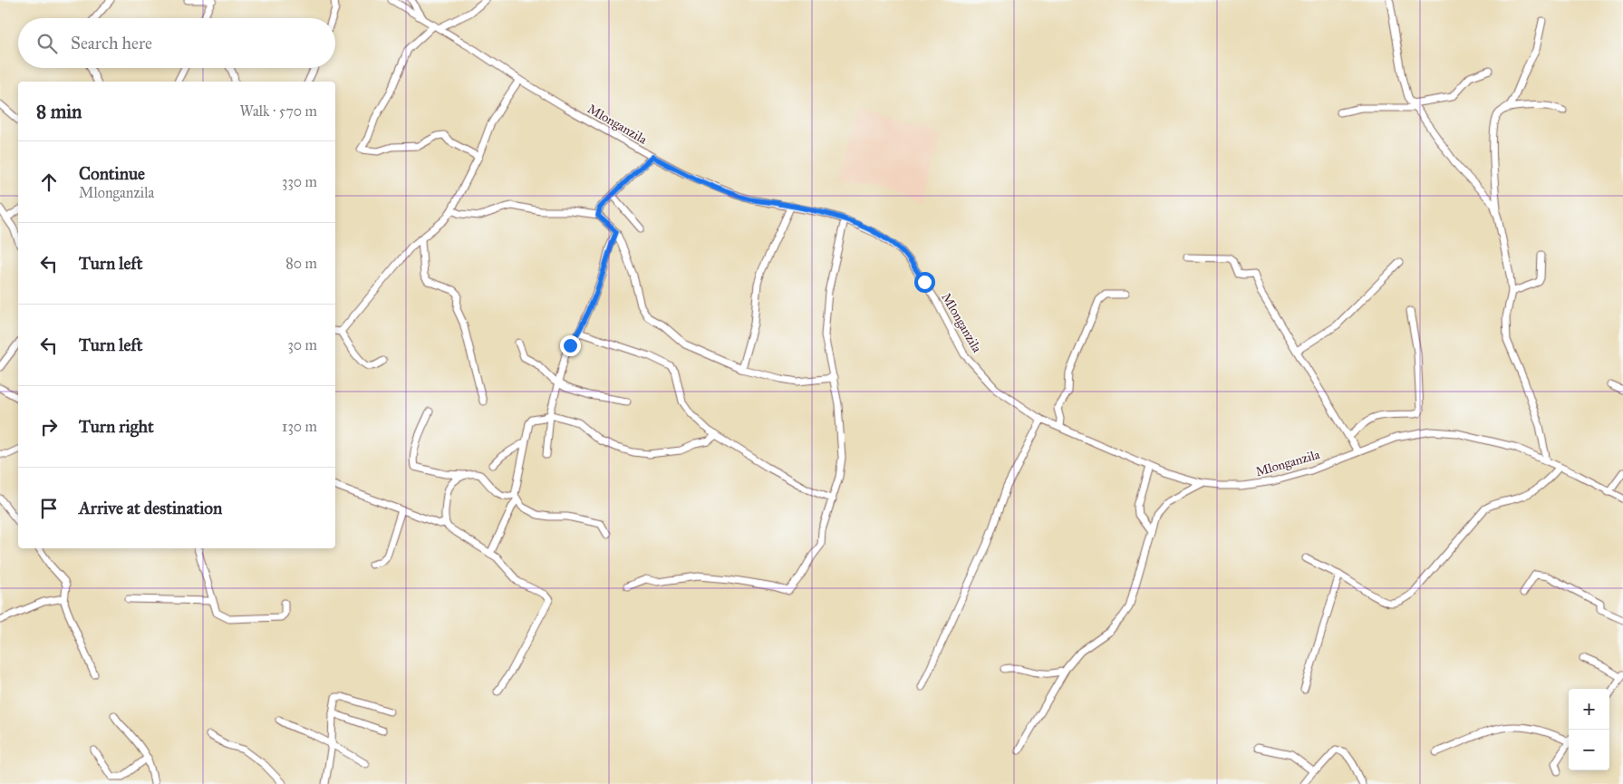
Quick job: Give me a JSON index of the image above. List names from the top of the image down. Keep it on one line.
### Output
{"streets":{"street":["Mlonganzila"]},"page":{"search":"Search here","heading":["8 min","Walk · 570 m"],"list":[["Continue","Mlonganzila","330 m"],["Turn left","80 m"],["Turn left","30 m"],["Turn right","130 m"],"Arrive at destination"],"map_buttons":["+","−"]}}
